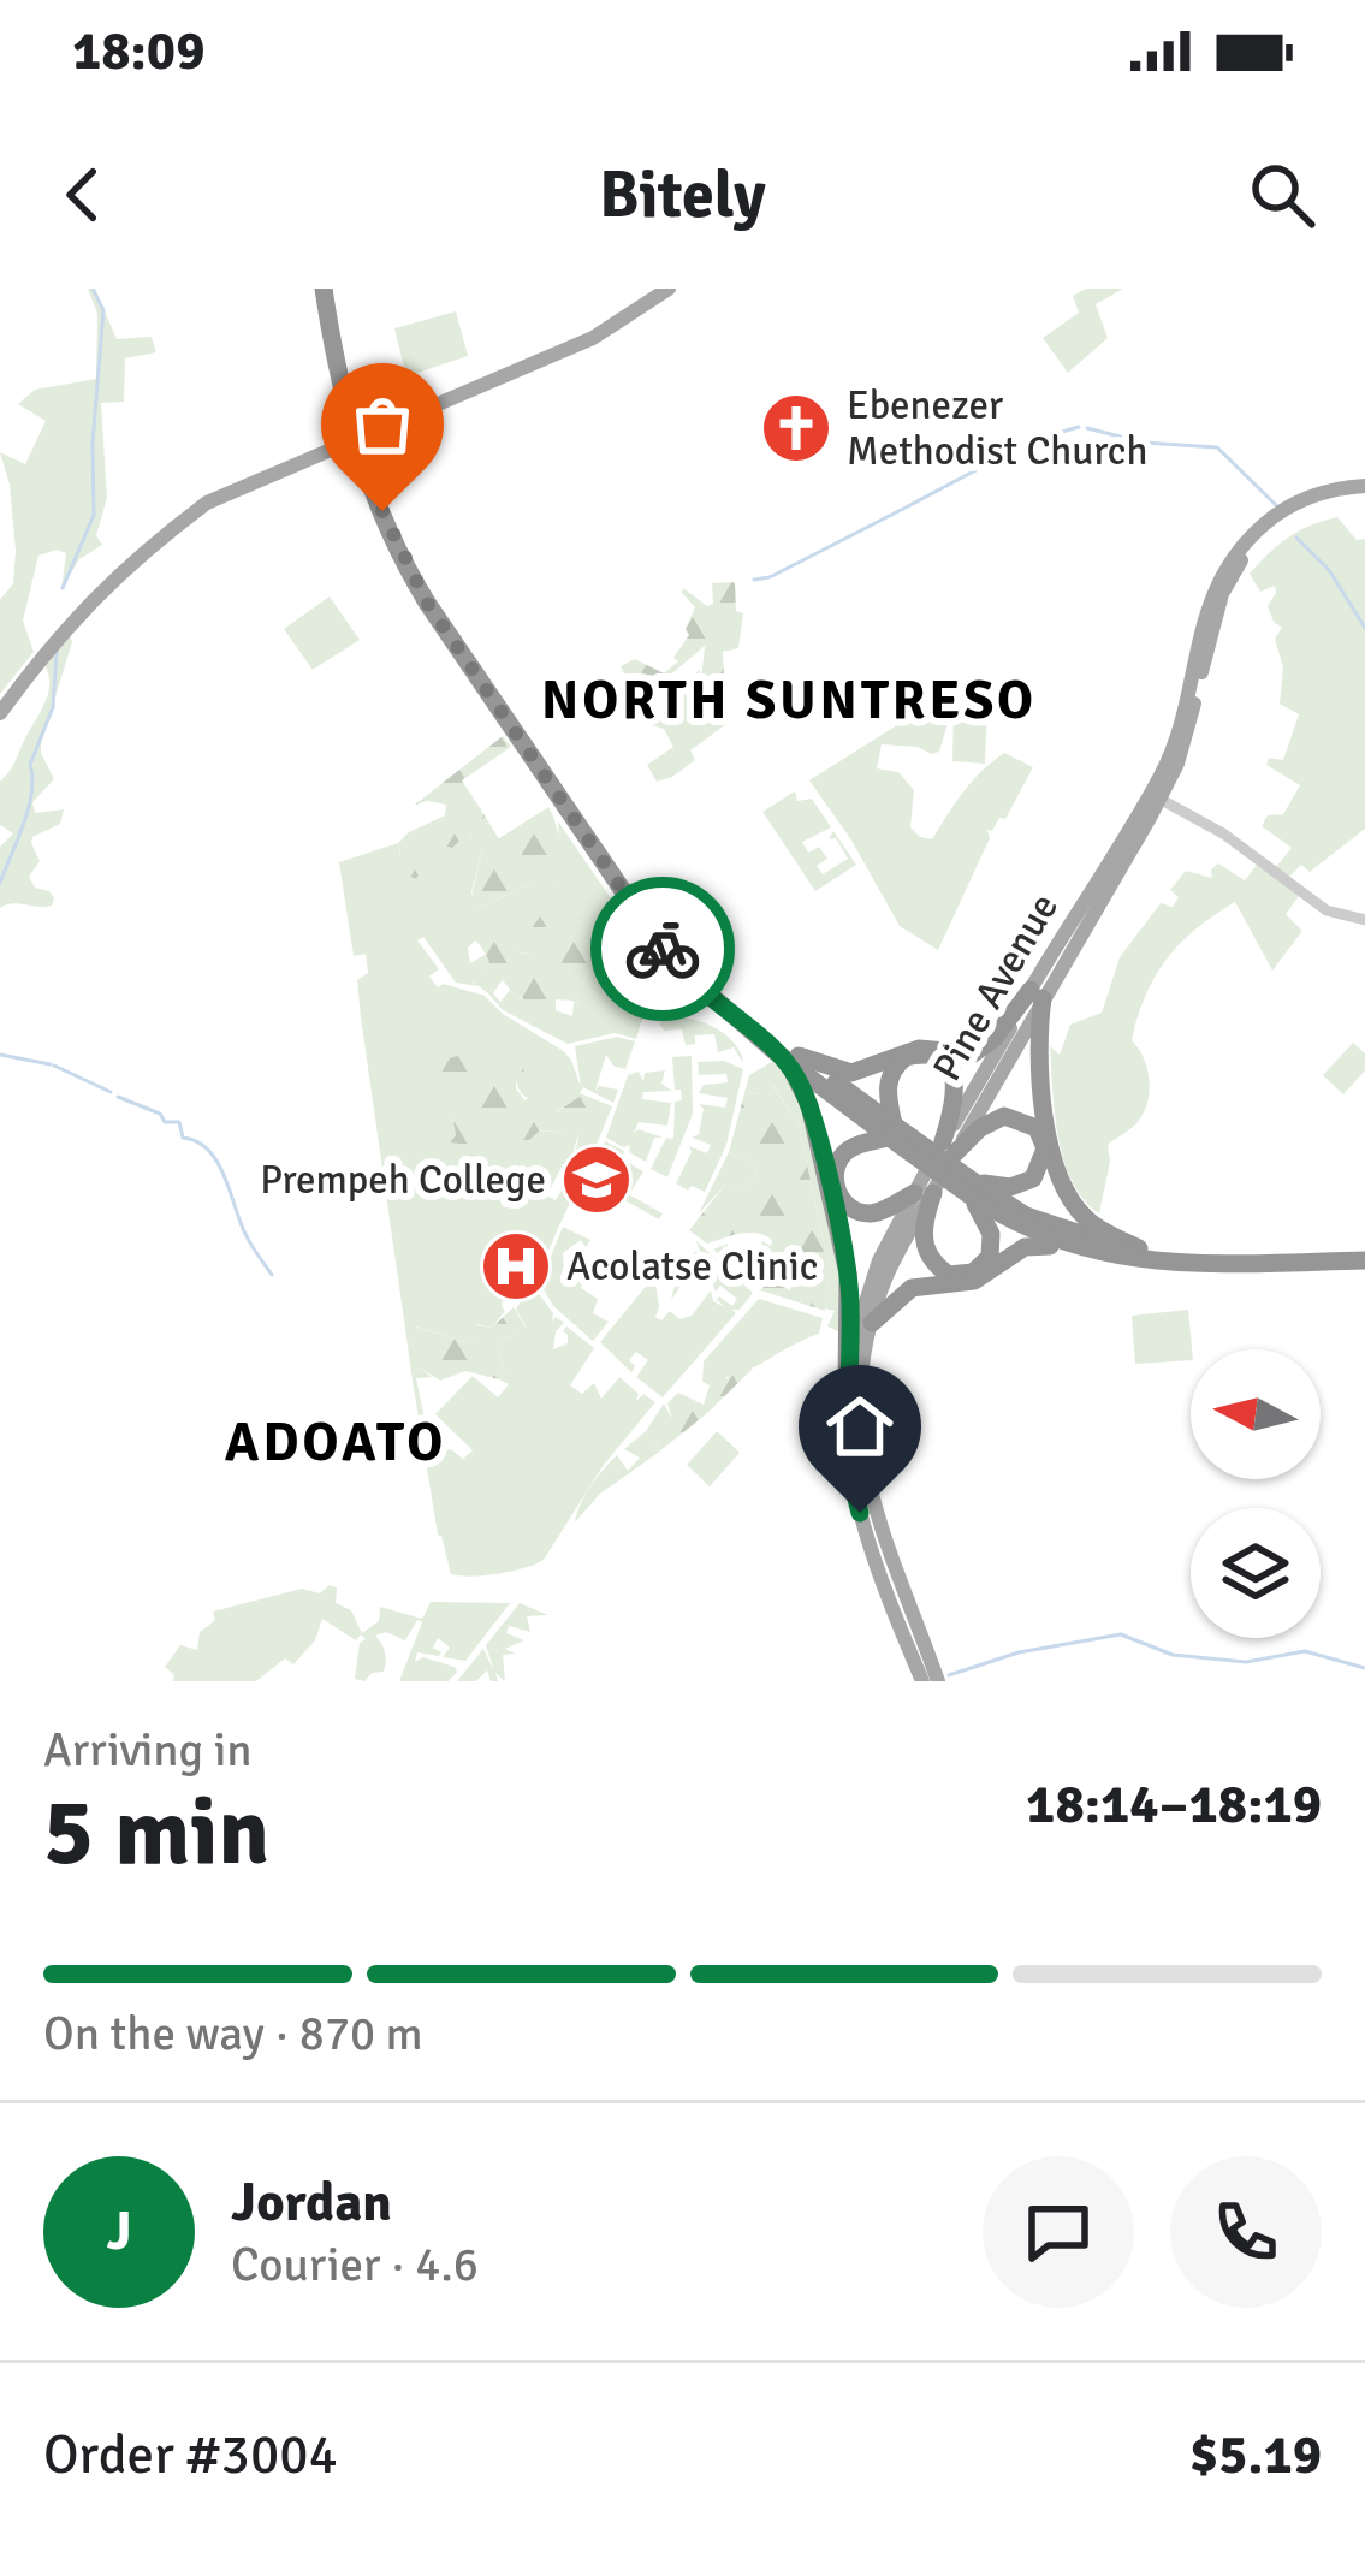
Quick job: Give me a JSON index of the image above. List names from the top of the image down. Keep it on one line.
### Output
{"streets":{"main road":["Pine Avenue"]},"districts":["NORTH SUNTRESO","ADOATO"],"places":{"church":["Ebenezer Methodist Church"],"school or university":["Prempeh College"],"hospital":["Acolatse Clinic"]},"north":"left","page":{"status":"18:09","header":"Bitely","heading":["5 min","Arriving in","18:14–18:19"],"panel":["Jordan","Courier · 4.6","Order #3004","$5.19"],"bar":"On the way · 870 m","round":"J"}}
